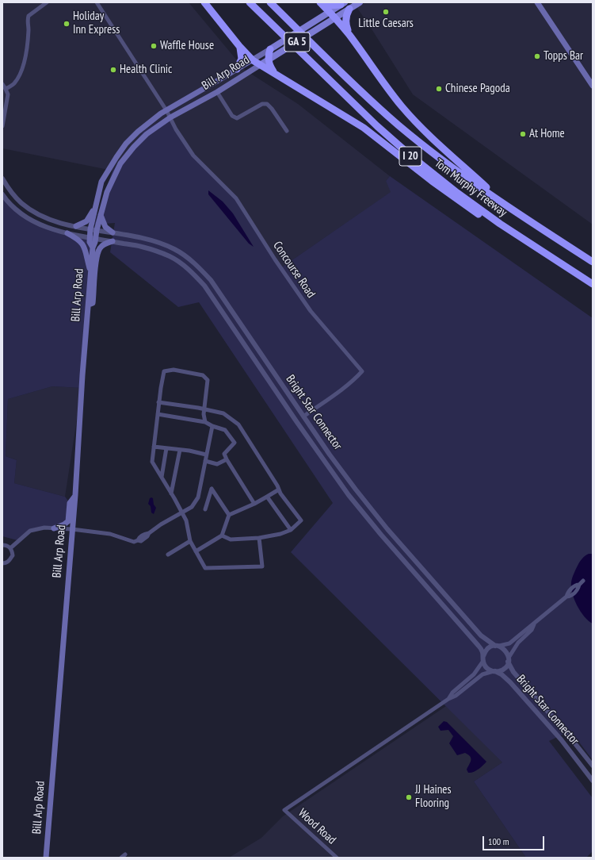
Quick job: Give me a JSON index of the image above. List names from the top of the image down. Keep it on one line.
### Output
{"streets":{"highway":["I 20","Tom Murphy Freeway"],"main road":["GA 5","Bill Arp Road"],"street":["Concourse Road","Bright Star Connector","Wood Road"]},"crossings":[["Bill Arp Road","Concourse Road"],["Bill Arp Road","Bright Star Connector"],["Concourse Road","Bright Star Connector"]],"places":["Little Caesars","Holiday Inn Express","Waffle House","Topps Bar","Health Clinic","Chinese Pagoda","At Home","JJ Haines Flooring"],"scale_bar":"100 m"}
